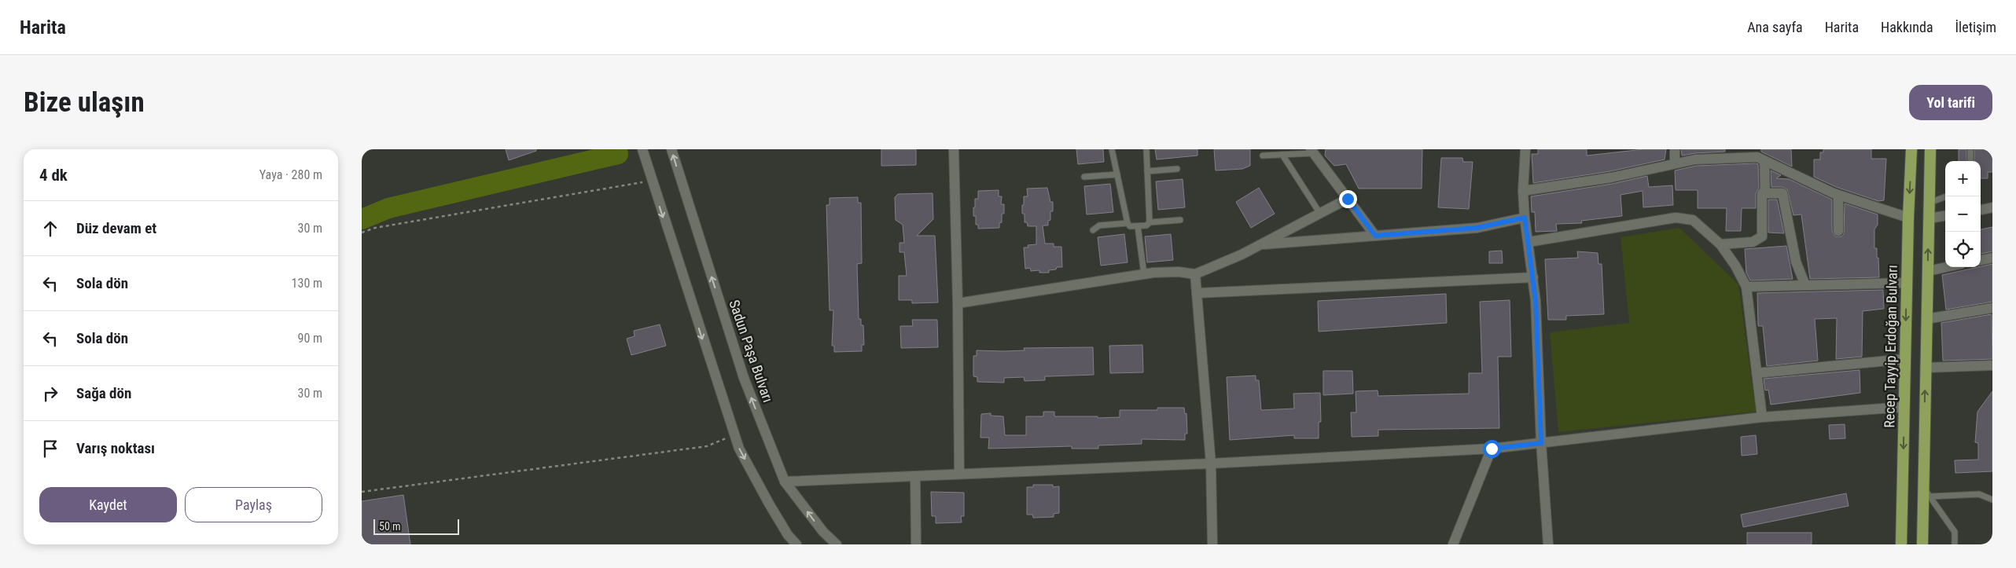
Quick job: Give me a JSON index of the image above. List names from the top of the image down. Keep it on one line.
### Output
{"streets":{"highway":["Recep Tayyip Erdoğan Bulvarı"],"street":["Sadun Paşa Bulvarı"]},"scale_bar":"50 m","page":{"header":"Harita","nav":["Ana sayfa","Harita","Hakkında","İletişim"],"buttons":["Yol tarifi",["Kaydet","Paylaş"]],"title":"Bize ulaşın","heading":["4 dk","Yaya · 280 m"],"map_buttons":["+","−"],"list":[["Düz devam et","30 m"],["Sola dön","130 m"],["Sola dön","90 m"],["Sağa dön","30 m"],"Varış noktası"],"scale":"50 m"}}
